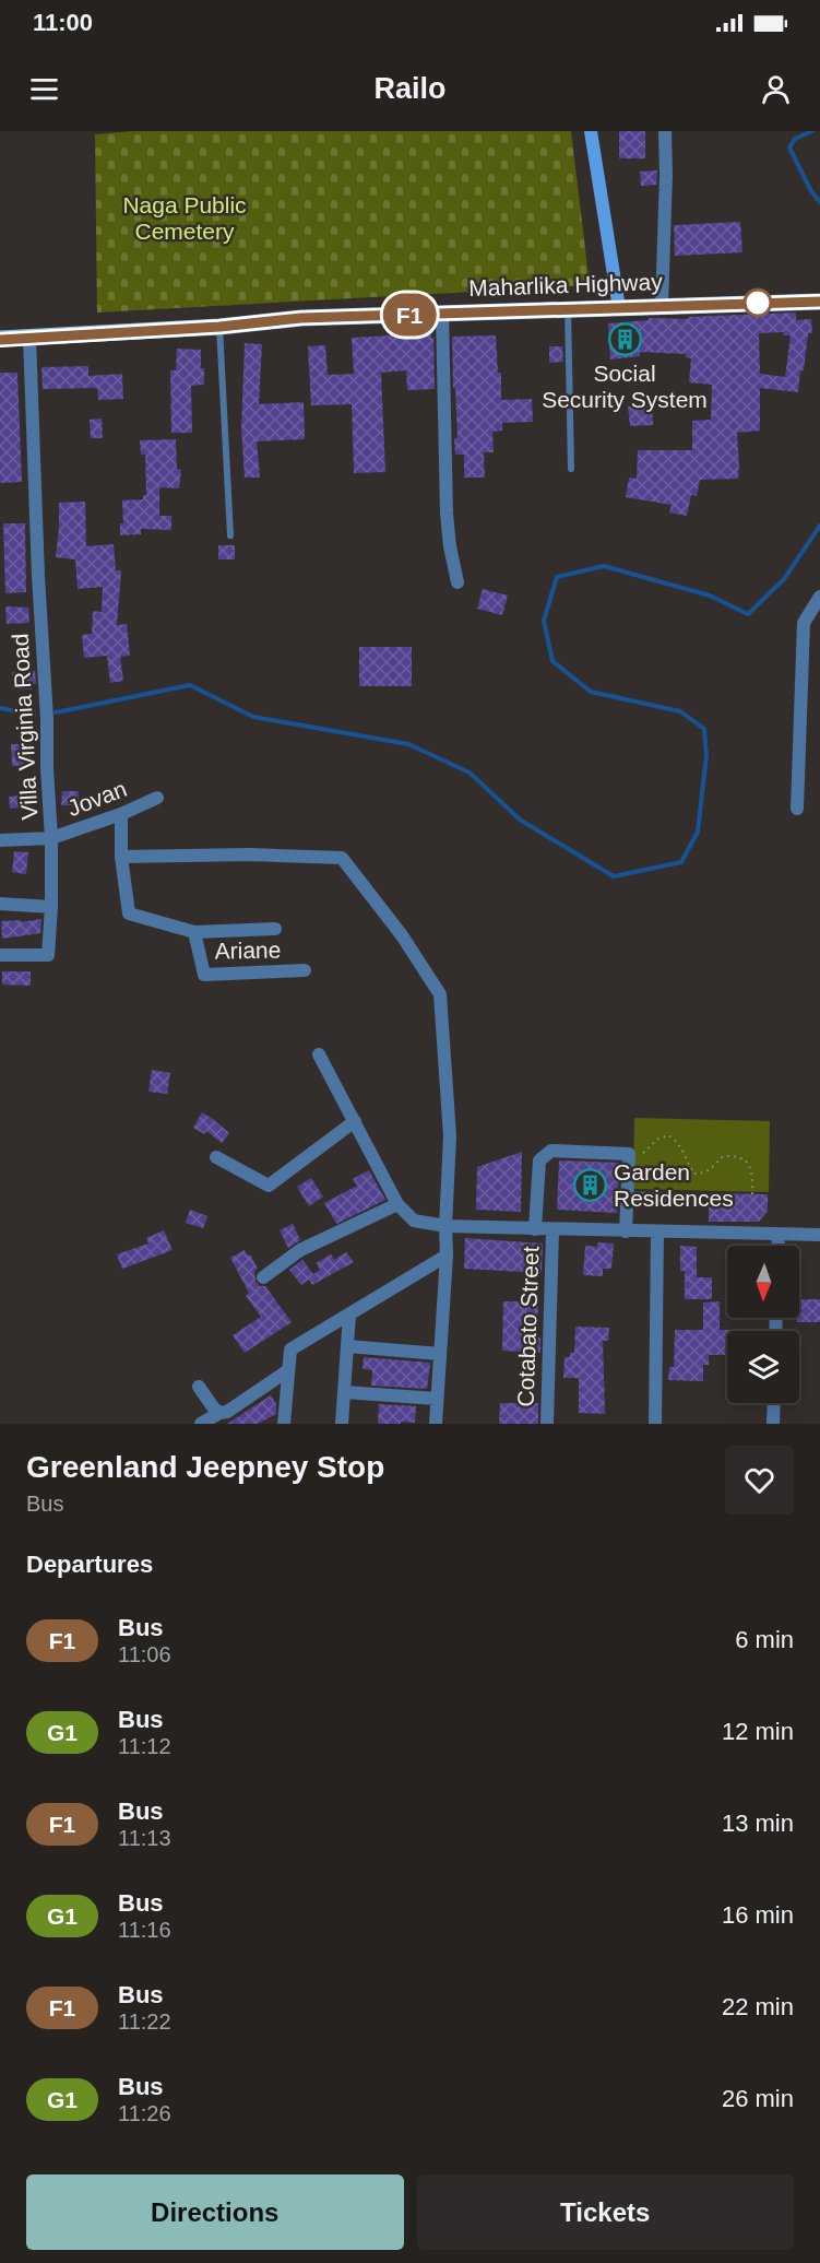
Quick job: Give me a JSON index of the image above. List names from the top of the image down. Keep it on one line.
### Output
{"streets":{"main road":["Maharlika Highway"],"street":["Villa Virginia Road","Jovan","Ariane","Cotabato Street"]},"crossings":[["Maharlika Highway","Villa Virginia Road"],["Villa Virginia Road","Jovan"],["Jovan","Ariane"]],"parks":["Naga Public Cemetery"],"places":{"building":["Social Security System","Garden Residences"]},"lines":["bus line F1"],"north":"bottom","page":{"status":"11:00","header":"Railo","on_map":"F1","heading":[["Greenland Jeepney Stop","Bus"],"Departures"],"list":[{"mark":"F1","name":"Bus","note":"11:06","value":"6 min"},{"mark":"G1","name":"Bus","note":"11:12","value":"12 min"},{"mark":"F1","name":"Bus","note":"11:13","value":"13 min"},{"mark":"G1","name":"Bus","note":"11:16","value":"16 min"},{"mark":"F1","name":"Bus","note":"11:22","value":"22 min"},{"mark":"G1","name":"Bus","note":"11:26","value":"26 min"}],"buttons":["Directions","Tickets"]}}
